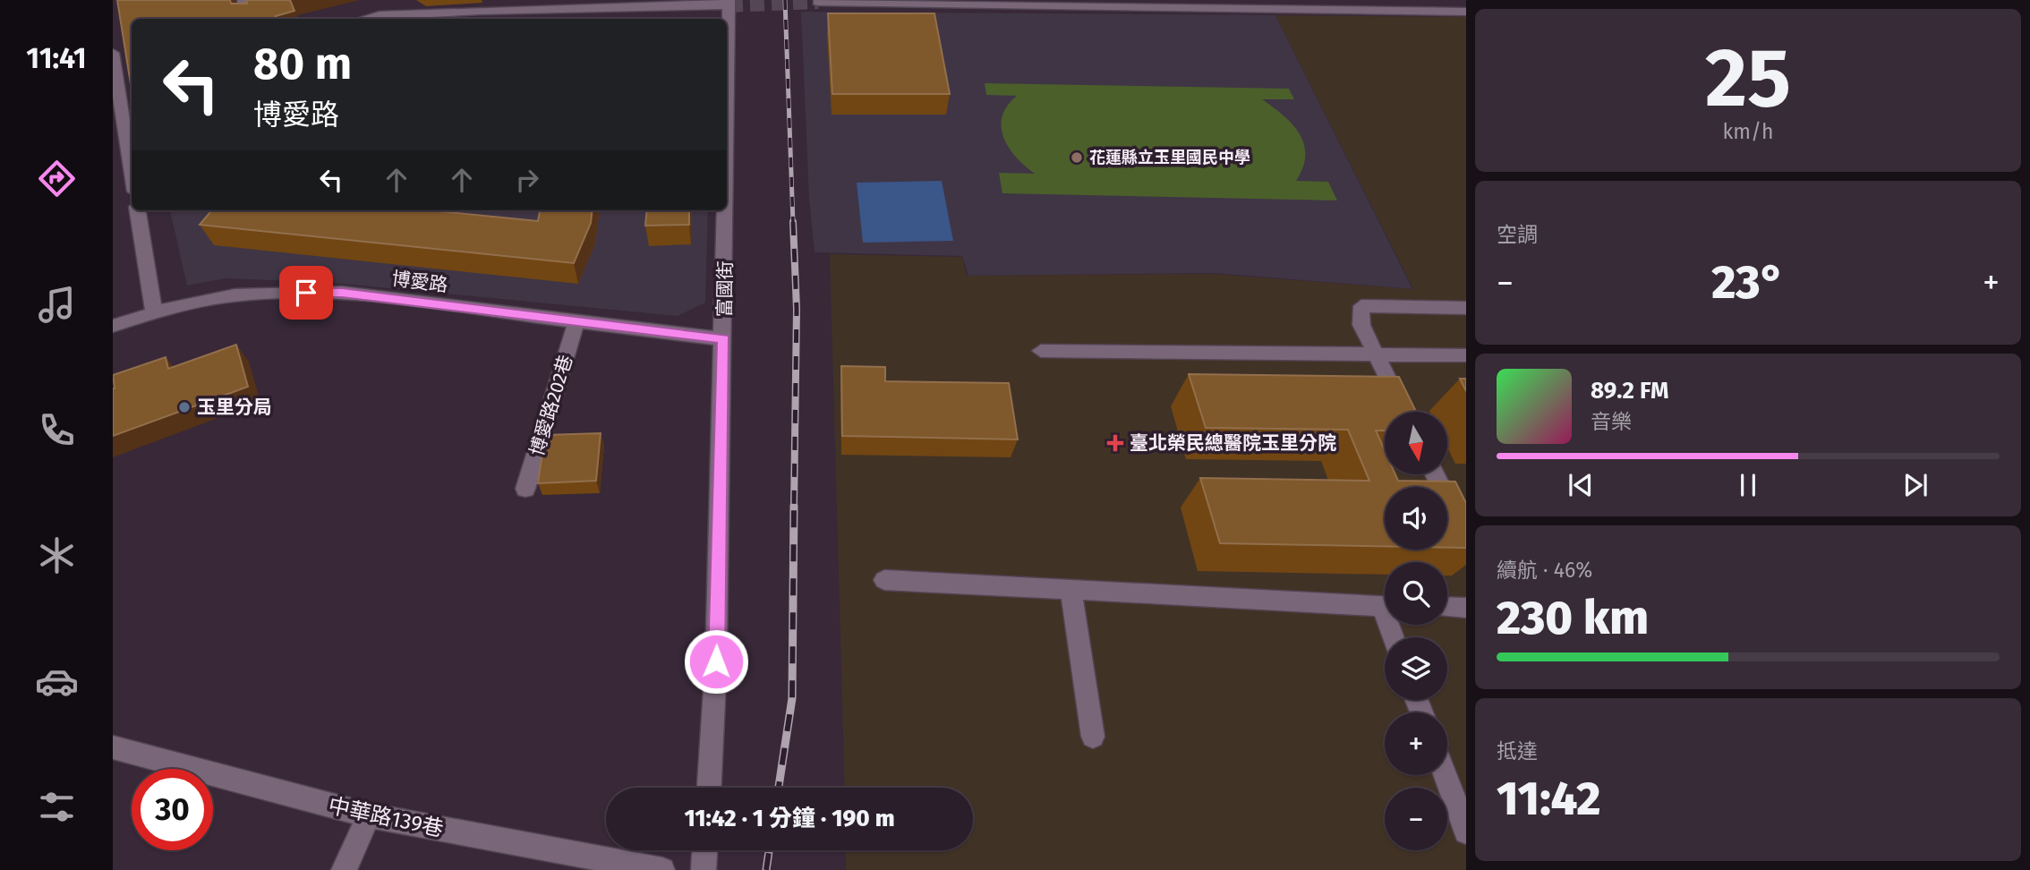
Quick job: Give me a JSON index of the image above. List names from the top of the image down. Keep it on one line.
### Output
{"streets":{"street":["博愛路","富國街","博愛路202巷","中華路139巷"]},"crossings":[["博愛路","富國街"],["博愛路","博愛路202巷"]],"places":{"other":["花蓮縣立玉里國民中學","玉里分局"],"health":["臺北榮民總醫院玉里分院"]},"north":"bottom","page":{"tabs":"11:41","tile":[["25","km/h"],"空調",["續航 · 46%","230 km"],["抵達","11:42"]],"turn":["80 m","博愛路"],"heat":["−","23°","+"],"song":["89.2 FM","音樂"],"map_buttons":["+","−"],"limit":"30","trip":"11:42 · 1 分鐘 · 190 m"}}
